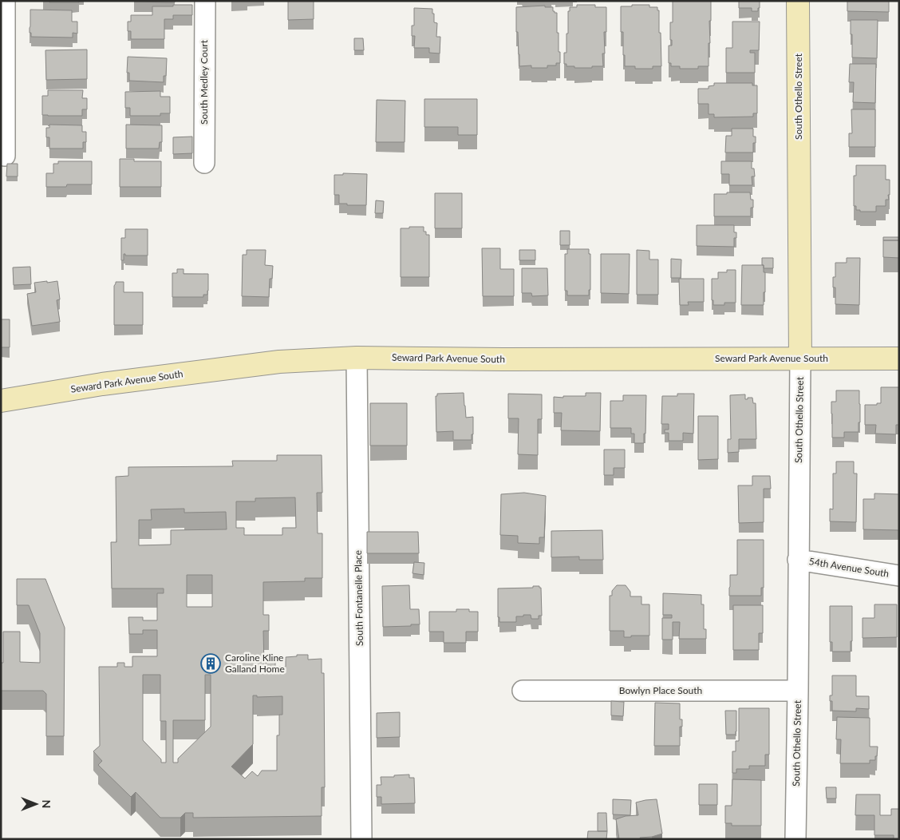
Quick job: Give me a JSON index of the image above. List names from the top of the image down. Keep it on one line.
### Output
{"streets":{"main road":["South Othello Street","Seward Park Avenue South"],"street":["South Medley Court","54th Avenue South","South Fontanelle Place","Bowlyn Place South"]},"crossings":[["South Othello Street","Seward Park Avenue South"],["South Othello Street","54th Avenue South"],["South Othello Street","Bowlyn Place South"],["Seward Park Avenue South","South Fontanelle Place"]],"places":{"building":["Caroline Kline Galland Home"]},"north":"right"}
